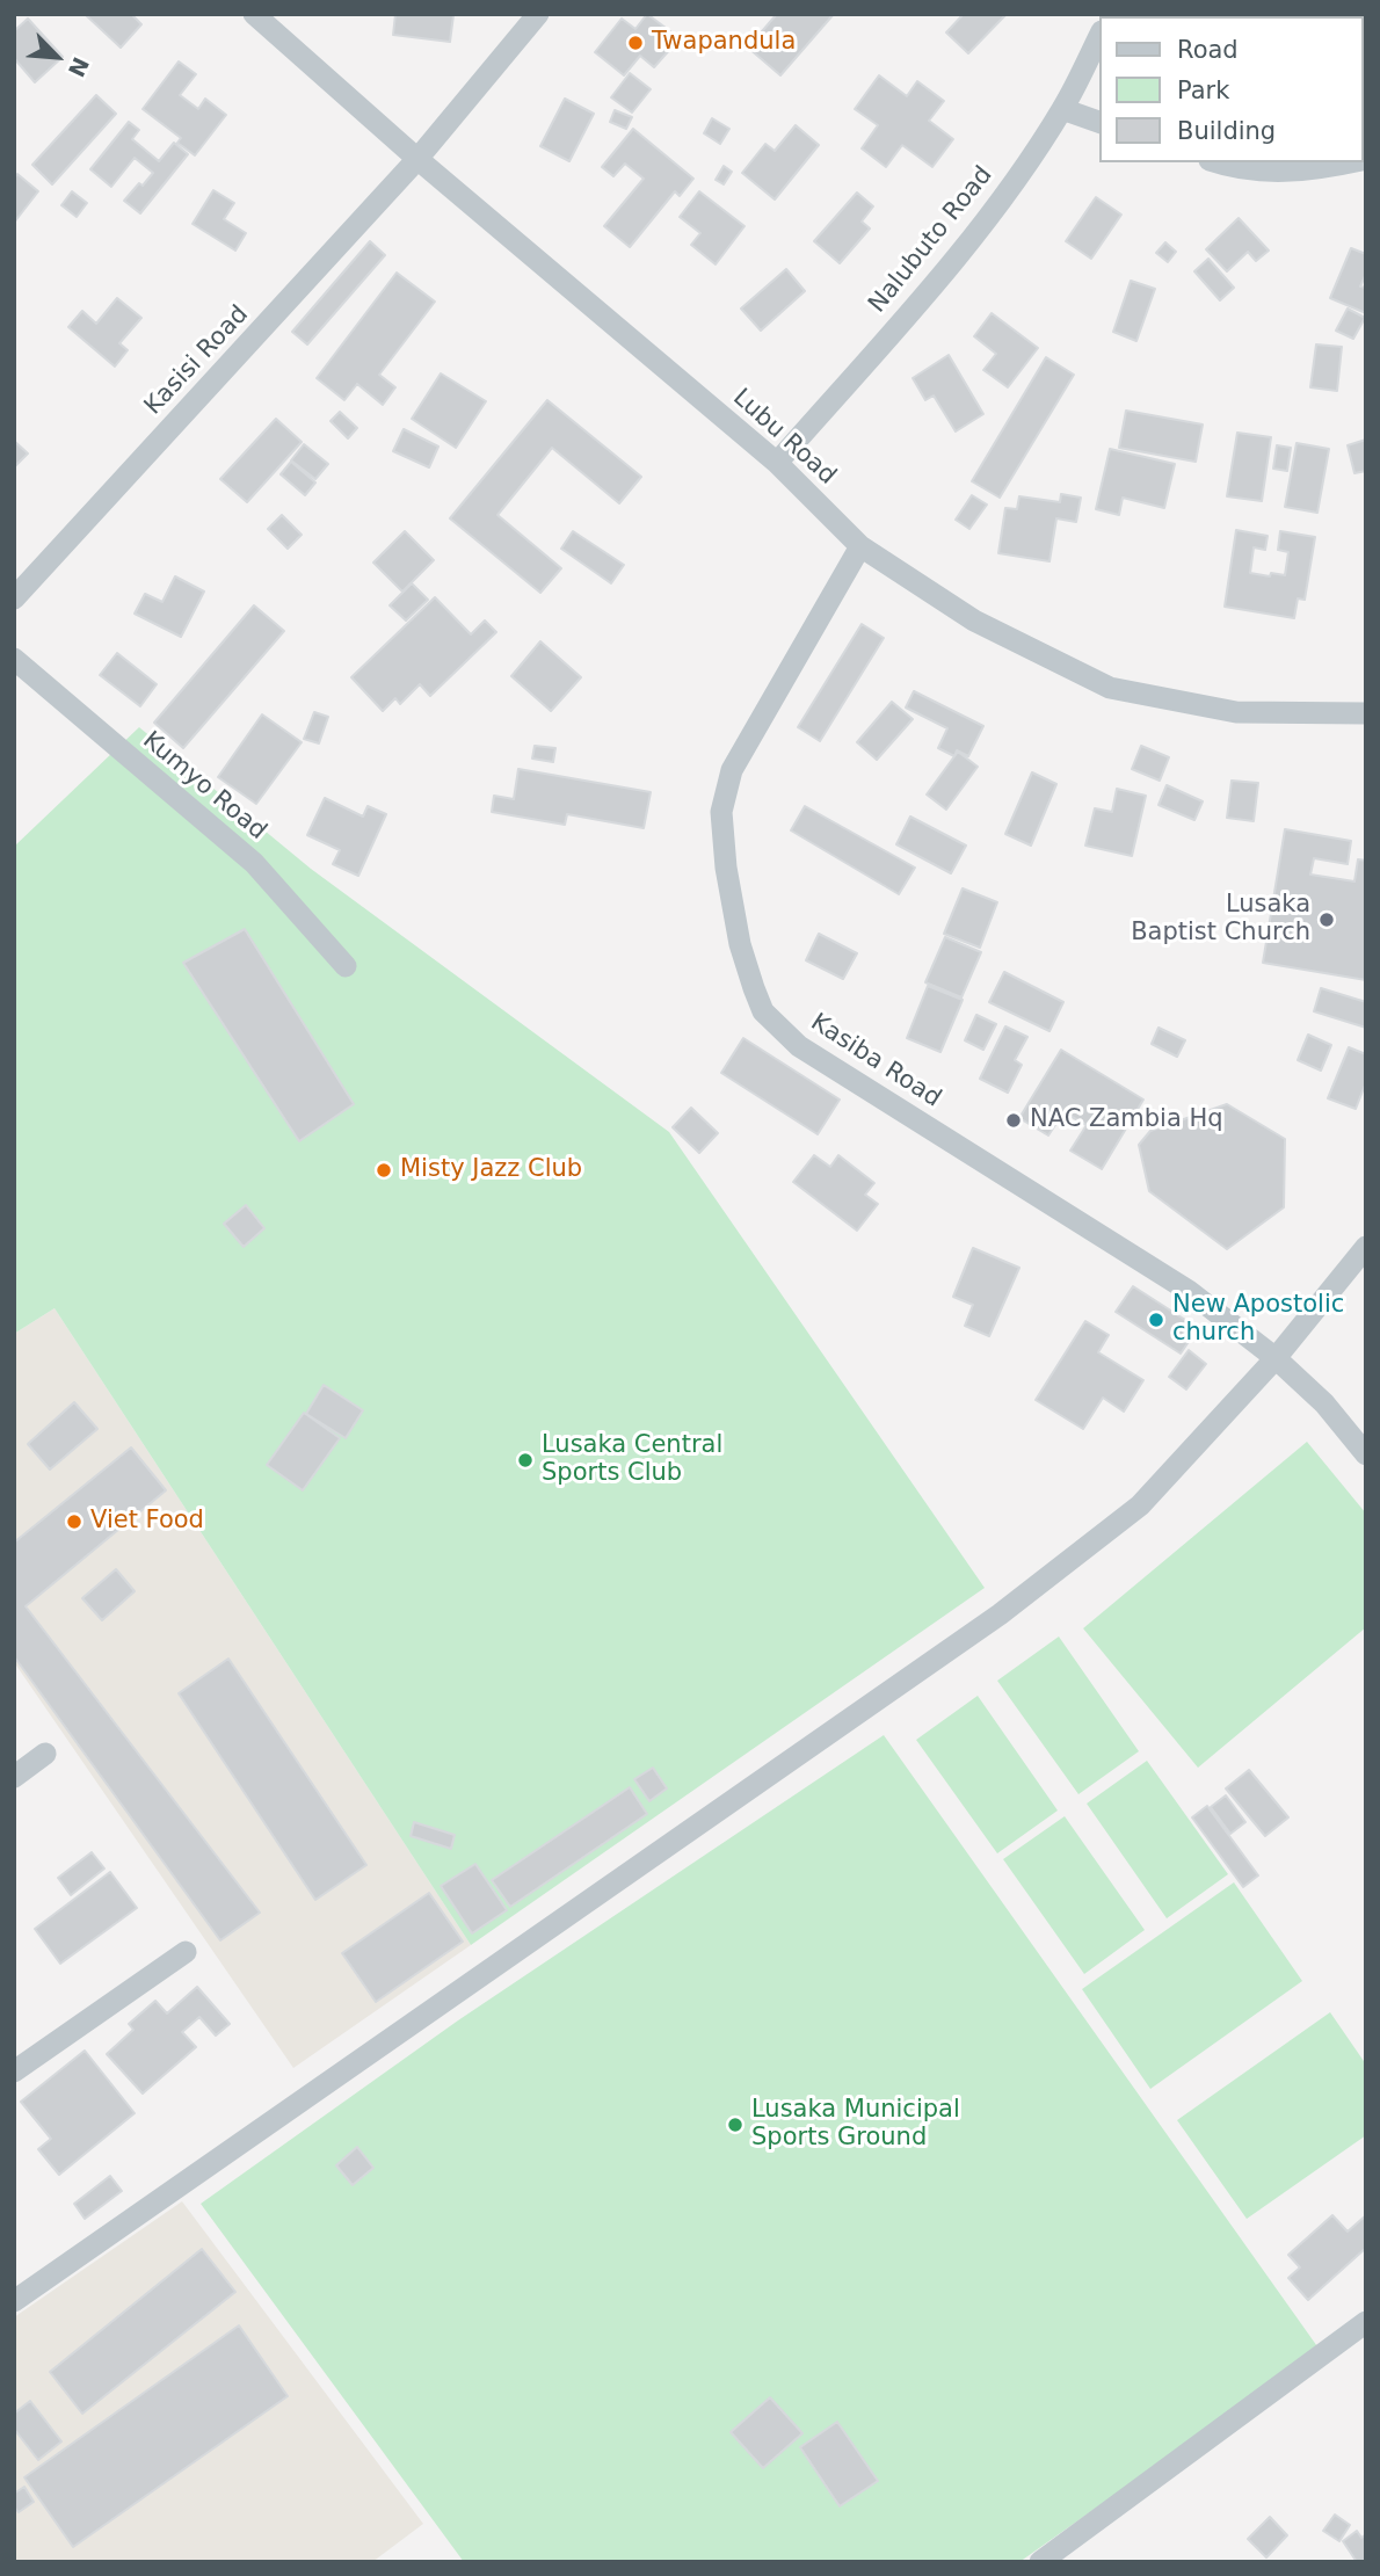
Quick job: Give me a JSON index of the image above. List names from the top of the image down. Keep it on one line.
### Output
{"streets":{"street":["Nalubuto Road","Kasisi Road","Lubu Road","Kumyo Road","Kasiba Road"]},"crossings":[["Nalubuto Road","Lubu Road"],["Kasisi Road","Lubu Road"],["Lubu Road","Kasiba Road"]],"places":["Twapandula","Lusaka Baptist Church","NAC Zambia Hq","Misty Jazz Club","New Apostolic church","Lusaka Central Sports Club","Viet Food","Lusaka Municipal Sports Ground"],"legend":["Road","Park","Building"],"north":"bottom right"}
